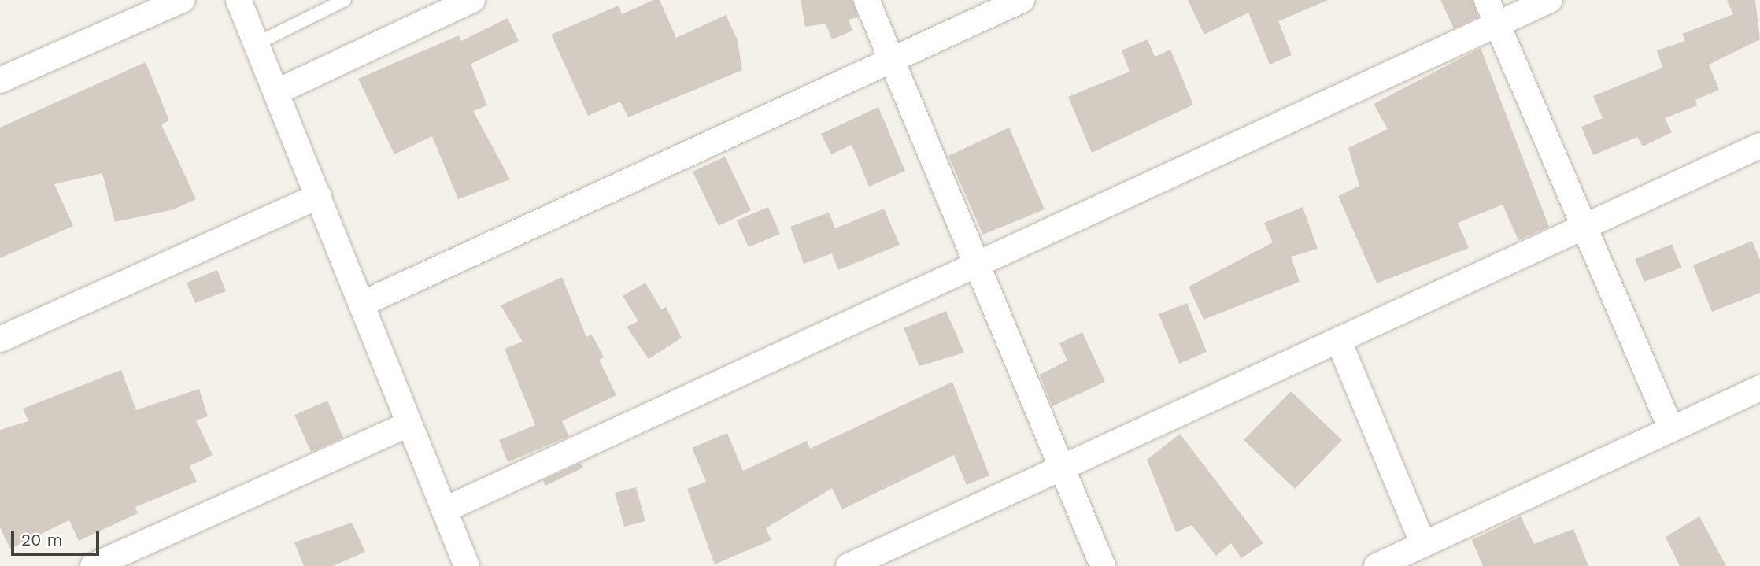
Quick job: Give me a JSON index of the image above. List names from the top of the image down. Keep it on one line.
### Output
{"scale_bar":"20 m"}
